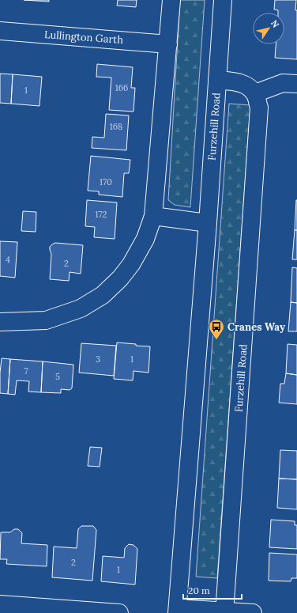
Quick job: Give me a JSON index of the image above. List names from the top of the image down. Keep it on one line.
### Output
{"streets":{"street":["Lullington Garth","Furzehill Road"]},"places":{"bus stop":["Cranes Way"]},"house_numbers":["166","1","168","170","172","4","2","3","1","7","5","2","1"],"scale_bar":"20 m","north":"top right"}
